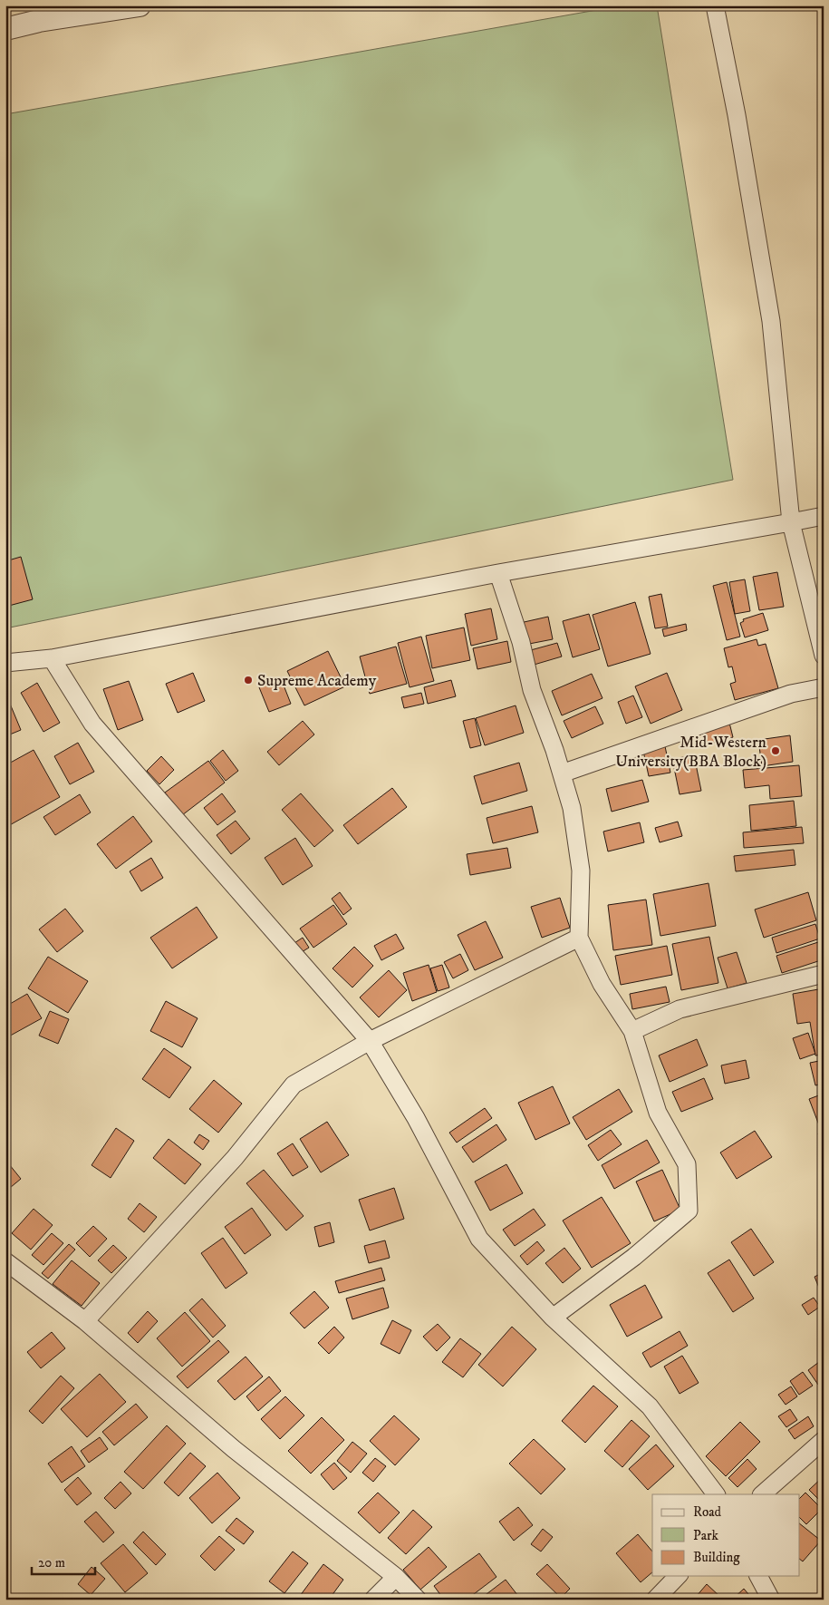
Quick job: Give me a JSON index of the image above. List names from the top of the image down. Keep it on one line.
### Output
{"places":["Supreme Academy","Mid-Western University(BBA Block)"],"legend":["Road","Park","Building"],"scale_bar":"20 m"}
